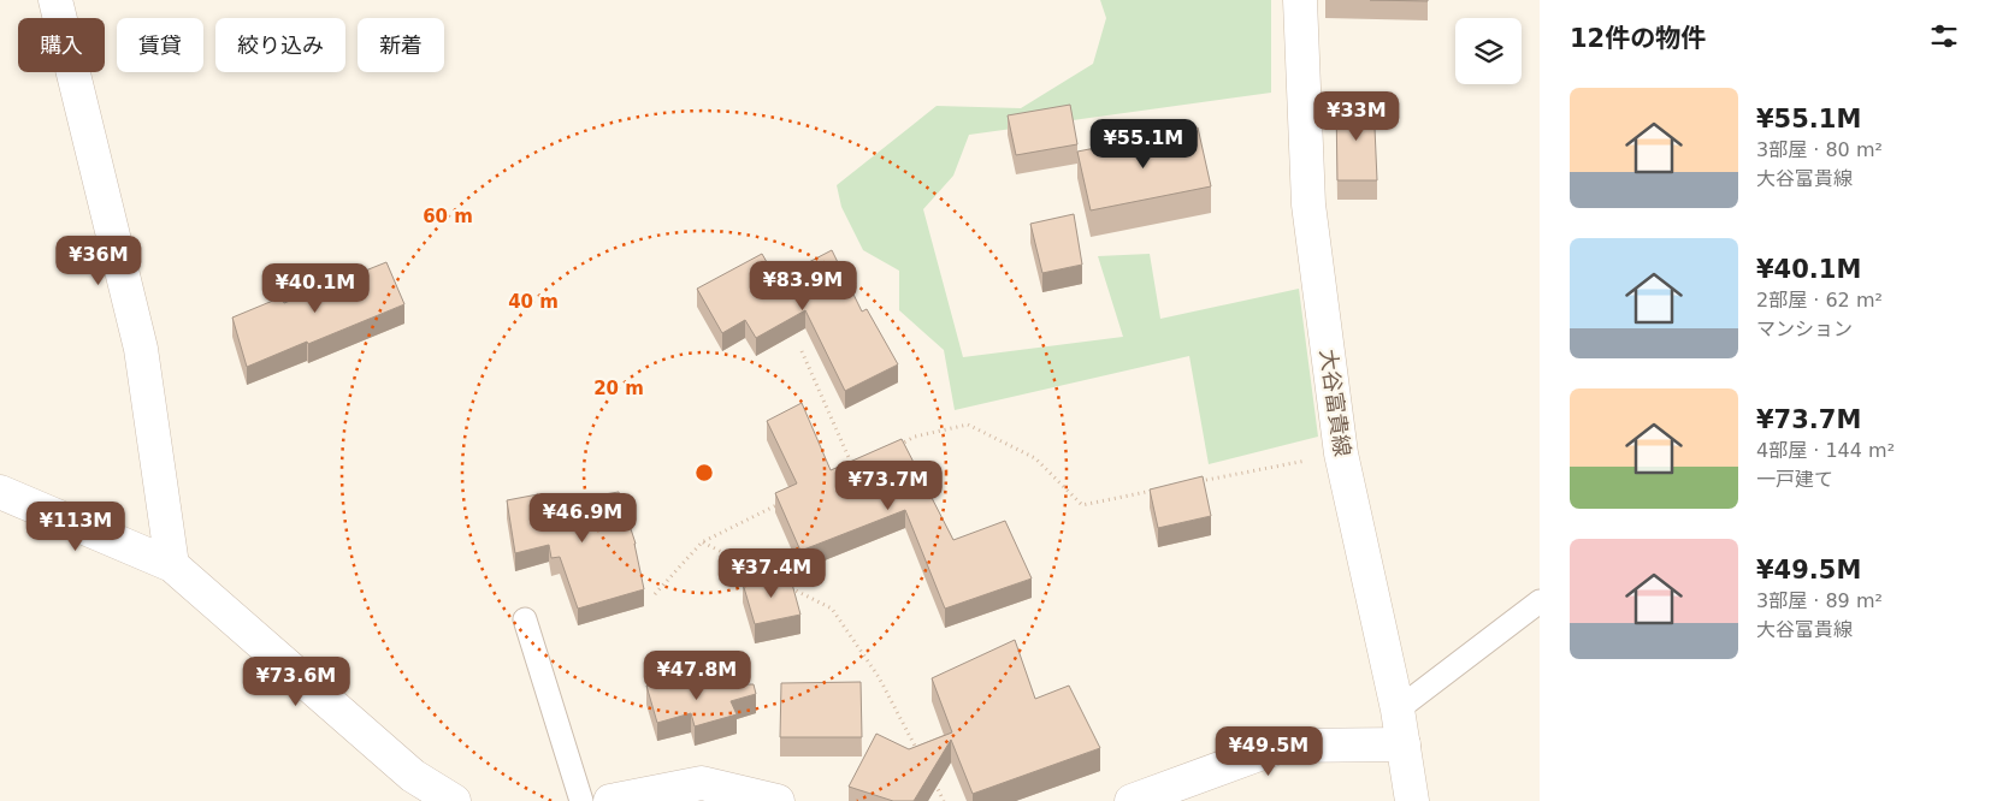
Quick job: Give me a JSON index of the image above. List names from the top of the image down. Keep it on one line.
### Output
{"streets":{"street":["大谷富貴線"]},"page":{"heading":"12件の物件","chip":["購入","賃貸","絞り込み","新着"],"list":[{"name":"¥55.1M","note":"3部屋 · 80 m² · 大谷富貴線"},{"name":"¥40.1M","note":"2部屋 · 62 m² · マンション"},{"name":"¥73.7M","note":"4部屋 · 144 m² · 一戸建て"},{"name":"¥49.5M","note":"3部屋 · 89 m² · 大谷富貴線"}],"price":["¥33M","¥55.1M","¥36M","¥83.9M","¥40.1M","¥73.7M","¥46.9M","¥113M","¥37.4M","¥47.8M","¥73.6M","¥49.5M"]},"rings":["60 m","40 m","20 m"]}
